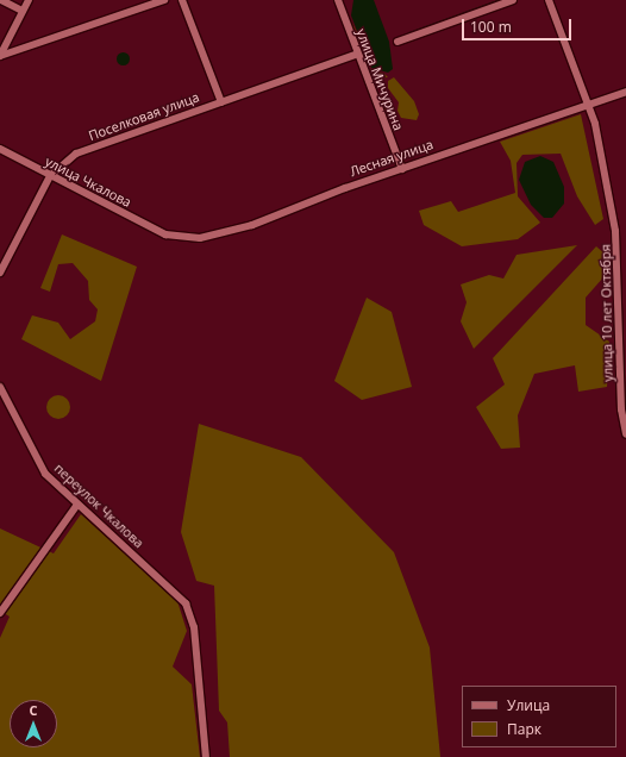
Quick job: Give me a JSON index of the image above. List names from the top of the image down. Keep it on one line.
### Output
{"streets":{"street":["улица Мичурина","Поселковая улица","Лесная улица","улица Чкалова","улица 10 лет Октября","переулок Чкалова"]},"crossings":[["улица Мичурина","Поселковая улица"],["улица Мичурина","Лесная улица"],["Поселковая улица","улица Чкалова"],["Лесная улица","улица Чкалова"],["Лесная улица","улица 10 лет Октября"]],"legend":["Улица","Парк"],"scale_bar":"100 m","north":"top"}
